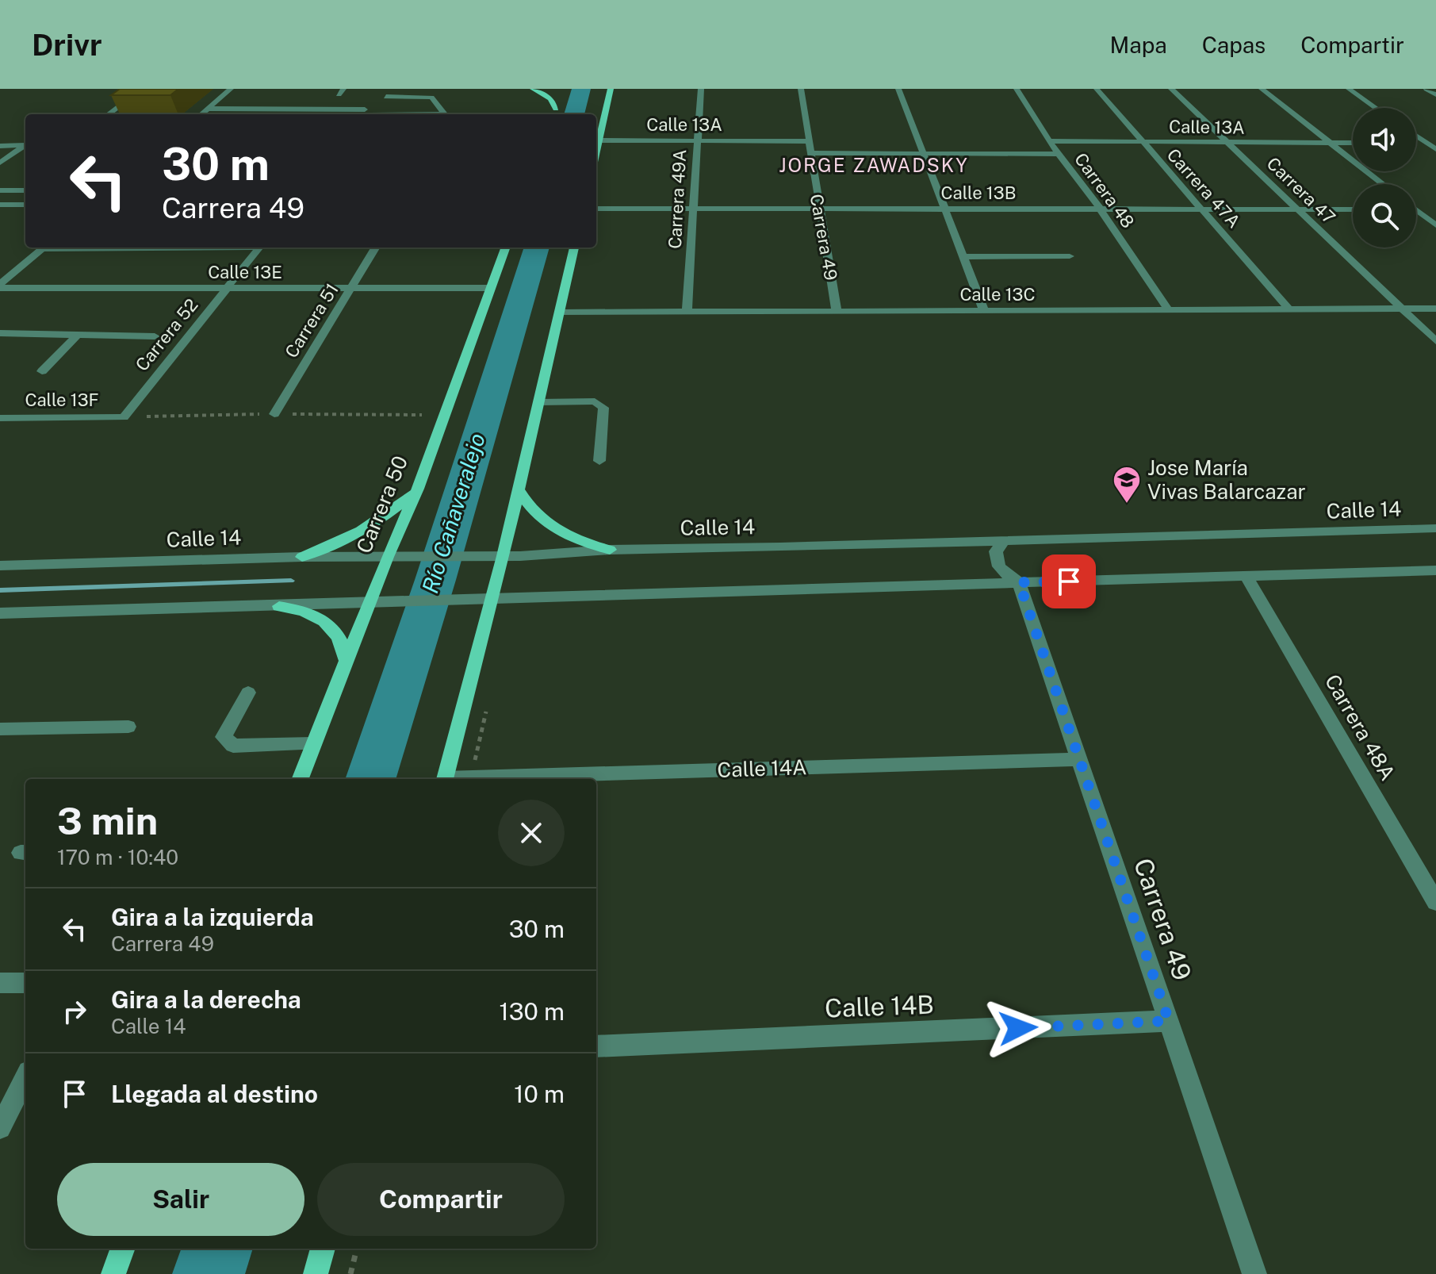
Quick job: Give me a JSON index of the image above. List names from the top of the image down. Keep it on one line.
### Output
{"streets":{"main road":["Carrera 50"],"street":["Calle 13A","Carrera 47A","Carrera 48","Carrera 47","Calle 13B","Carrera 49A","Carrera 49","Calle 13E","Calle 13C","Carrera 51","Carrera 52","Calle 13F","Calle 14","Carrera 48A","Calle 14A","Calle 14B"]},"crossings":[["Calle 13A","Carrera 47A"],["Calle 13A","Carrera 48"],["Calle 13A","Carrera 47"],["Calle 13A","Carrera 49A"],["Calle 13A","Carrera 49"],["Carrera 47A","Calle 13B"],["Carrera 47A","Calle 13C"],["Carrera 48","Calle 13B"],["Carrera 48","Calle 13C"],["Carrera 47","Calle 13B"],["Carrera 47","Calle 13C"],["Calle 13B","Carrera 49A"],["Calle 13B","Carrera 49"],["Carrera 49A","Calle 13C"],["Carrera 49","Calle 13C"],["Carrera 49","Calle 14A"],["Carrera 49","Calle 14B"],["Calle 13E","Carrera 51"],["Calle 13E","Carrera 52"],["Calle 13E","Carrera 50"],["Carrera 52","Calle 13F"],["Carrera 50","Calle 14"]],"districts":["JORGE ZAWADSKY"],"water":["Río Cañaveralejo"],"places":{"school or university":["Jose María Vivas Balarcazar"]},"page":{"header":"Drivr","nav":["Mapa","Capas","Compartir"],"turn":["30 m","Carrera 49"],"heading":["3 min","170 m · 10:40"],"list":[{"name":"Gira a la izquierda","note":"Carrera 49","value":"30 m"},{"name":"Gira a la derecha","note":"Calle 14","value":"130 m"},{"name":"Llegada al destino","value":"10 m"}],"buttons":["Salir","Compartir"]}}
